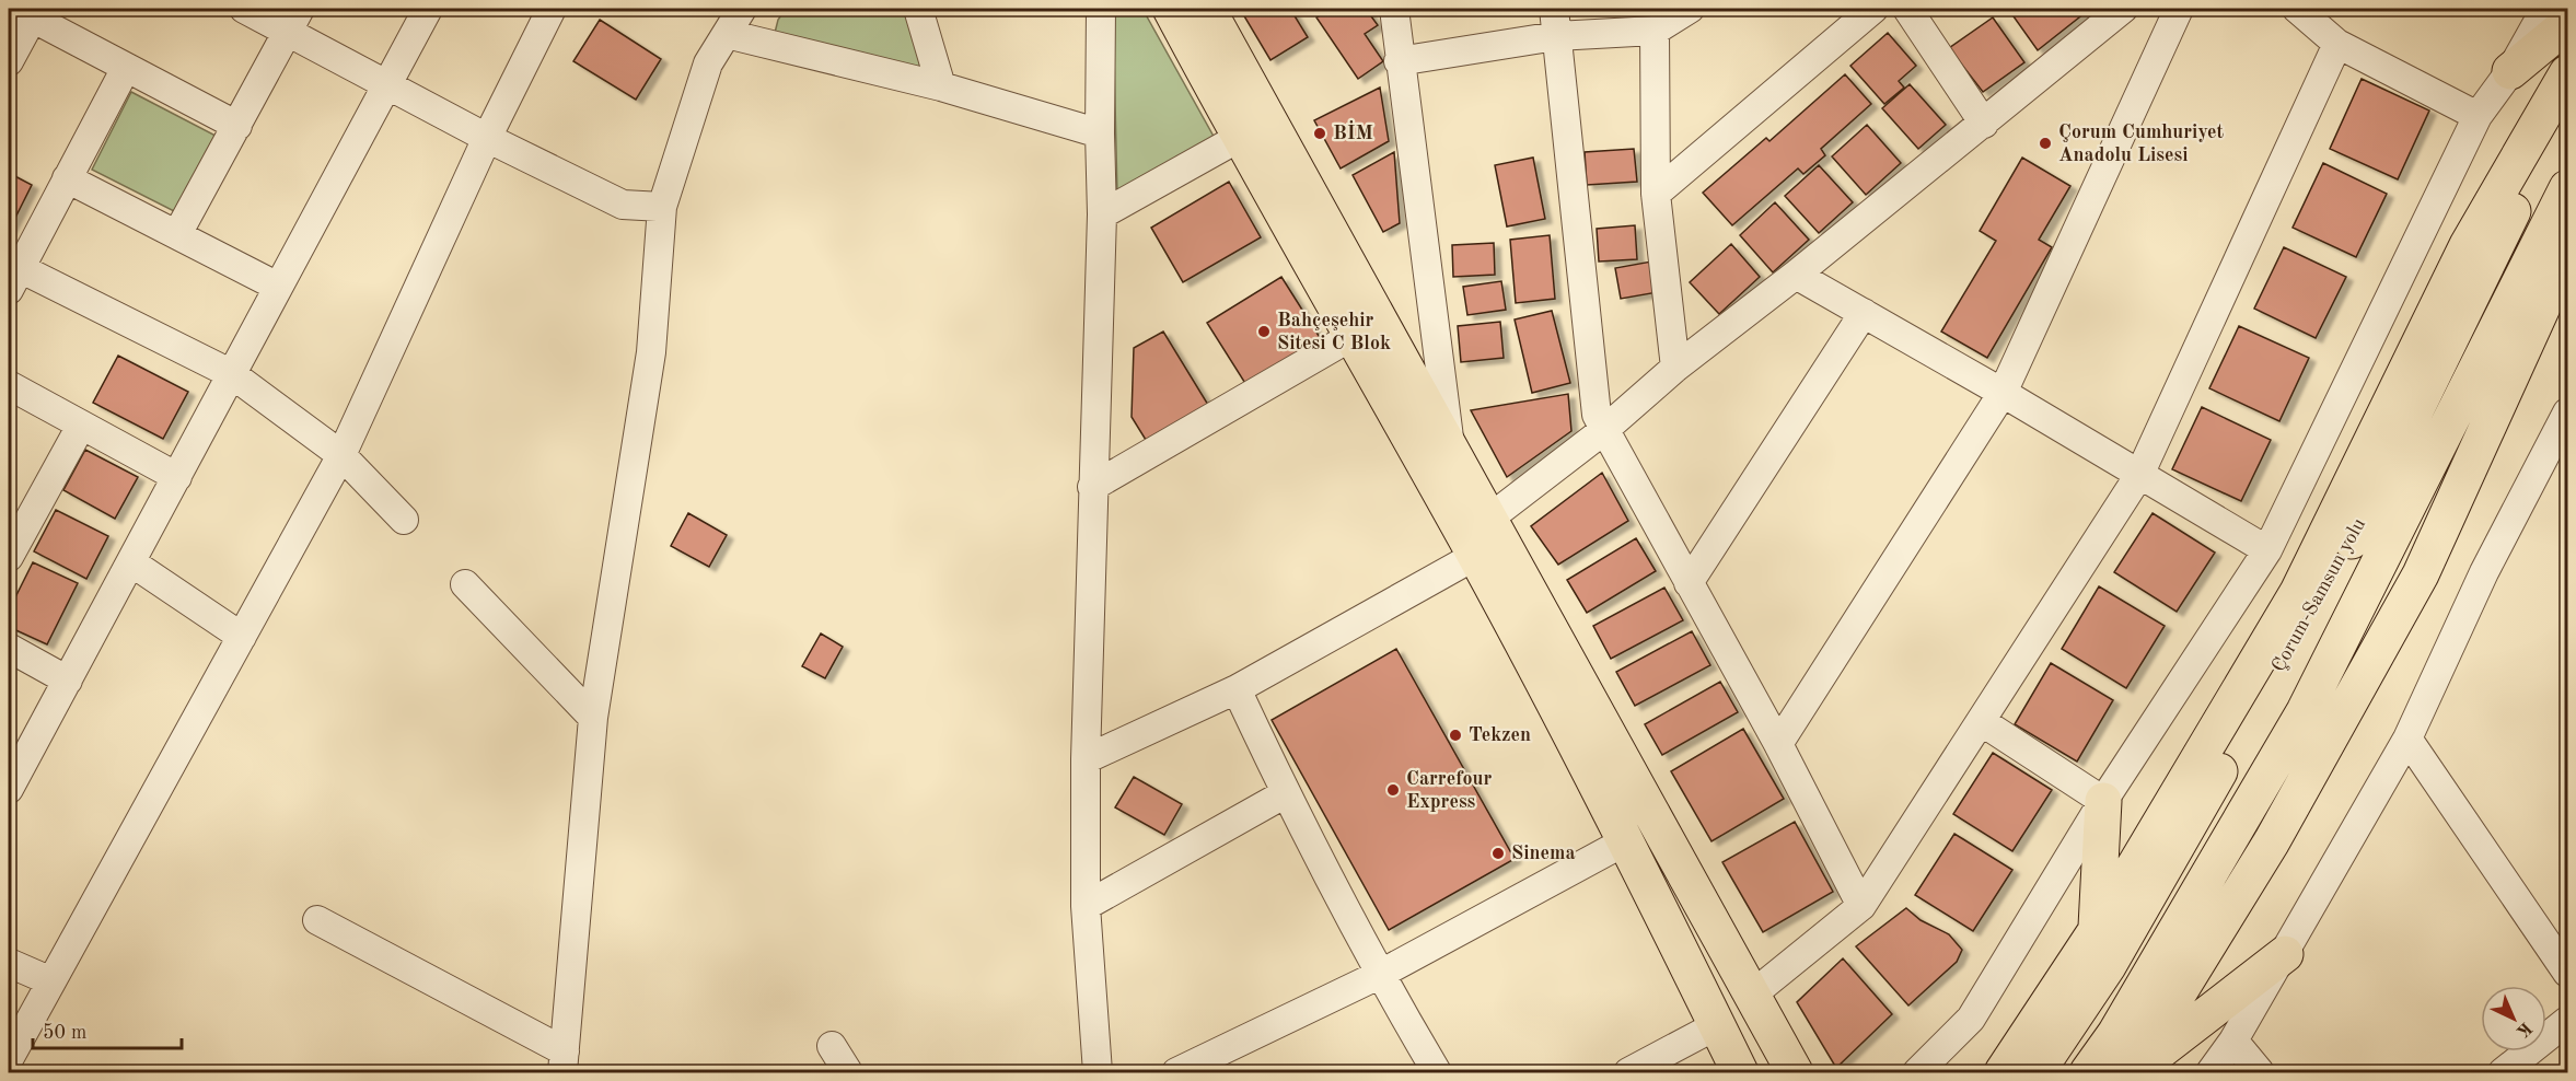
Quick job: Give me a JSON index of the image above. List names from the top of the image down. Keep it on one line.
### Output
{"streets":{"main road":["Çorum-Samsun yolu"]},"places":["BİM","Çorum Cumhuriyet Anadolu Lisesi","Bahçeşehir Sitesi C Blok","Tekzen","Carrefour Express","Sinema"],"scale_bar":"50 m","north":"bottom right"}
